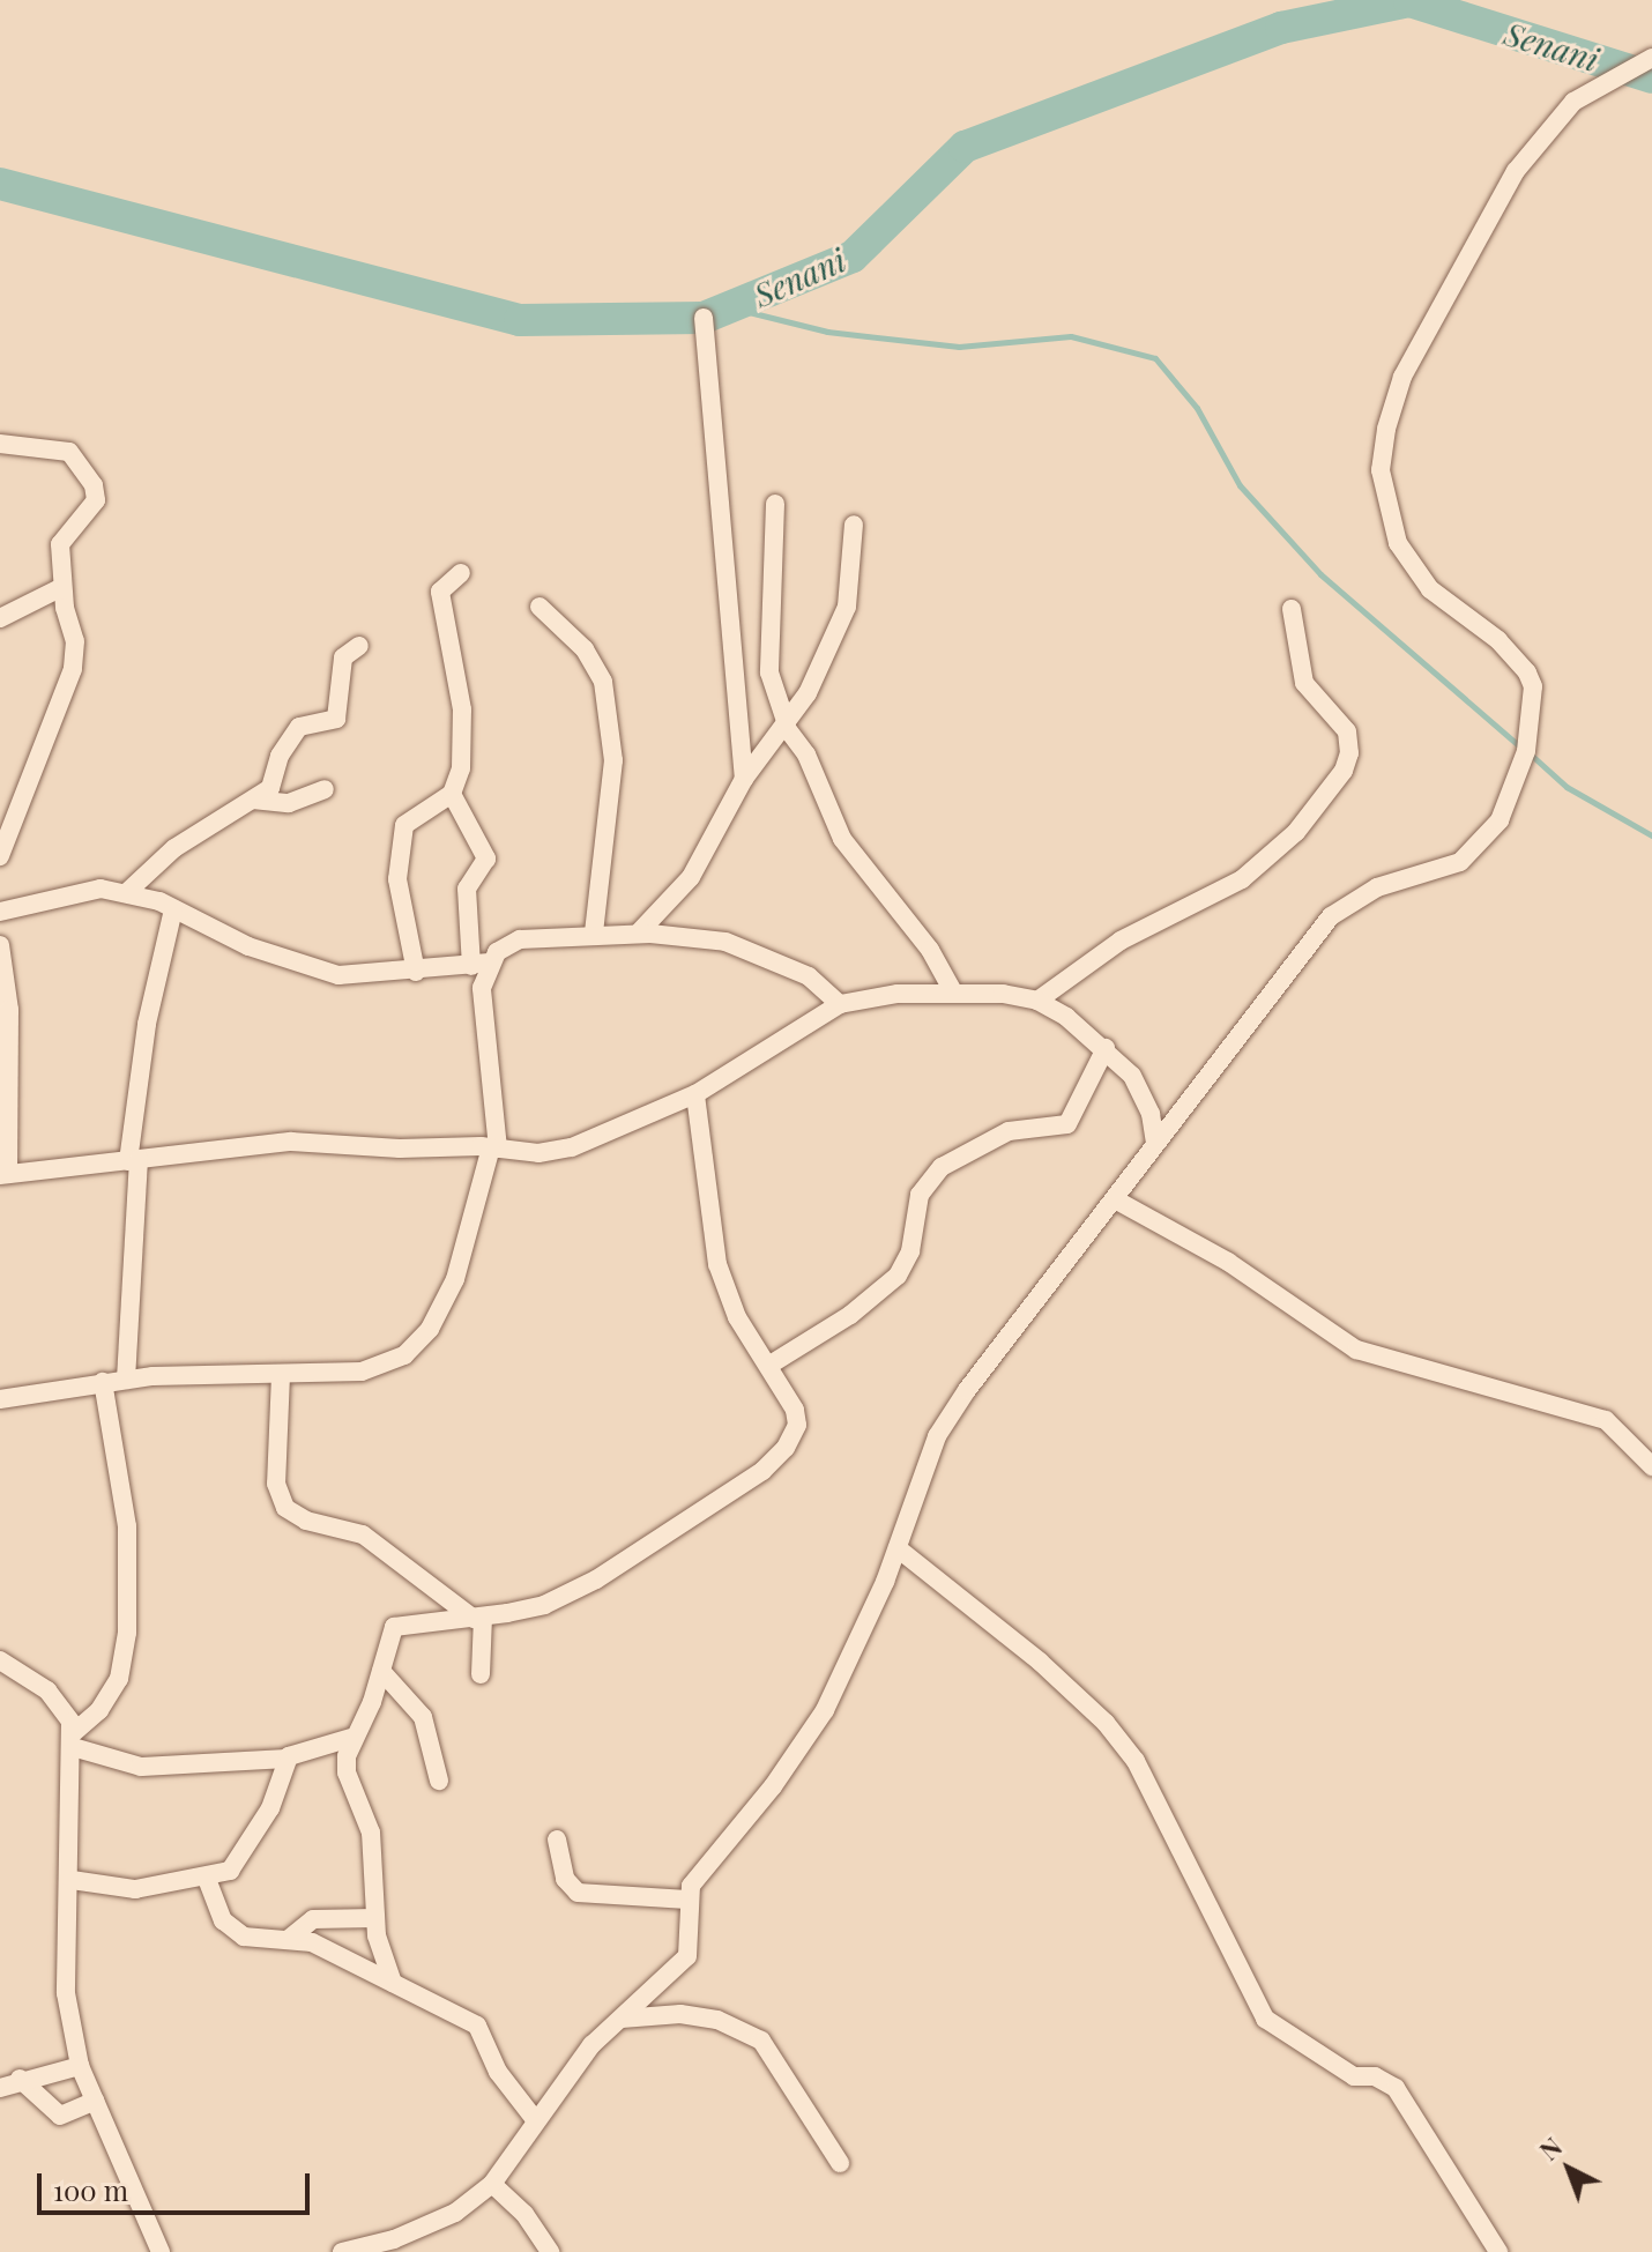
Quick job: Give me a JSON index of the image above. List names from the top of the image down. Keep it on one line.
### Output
{"water":["Senani"],"scale_bar":"100 m","north":"top left"}
